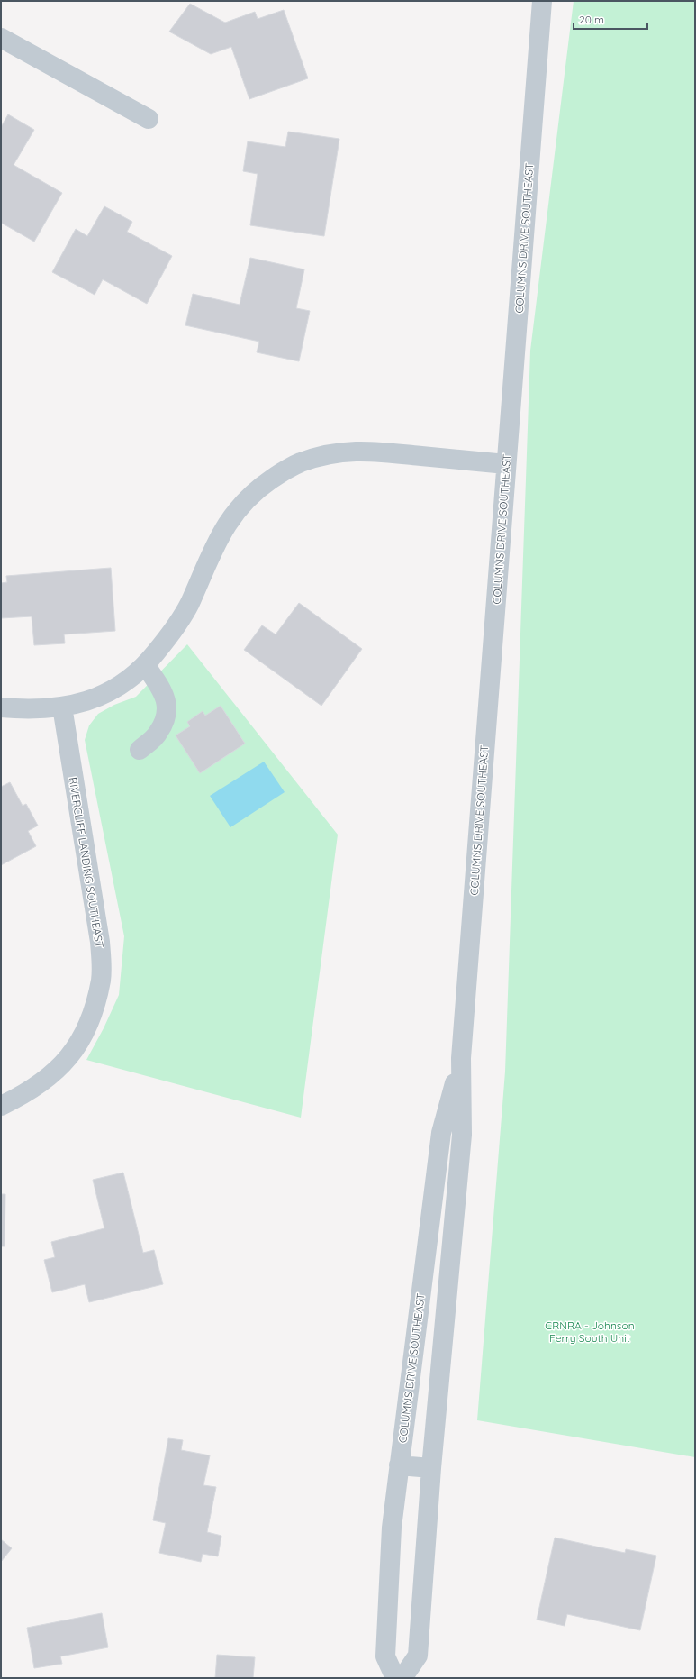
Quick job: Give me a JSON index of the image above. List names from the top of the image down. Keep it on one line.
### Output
{"streets":{"street":["COLUMNS DRIVE SOUTHEAST","RIVERCLIFF LANDING SOUTHEAST"]},"parks":["CRNRA - Johnson Ferry South Unit"],"scale_bar":"20 m"}
